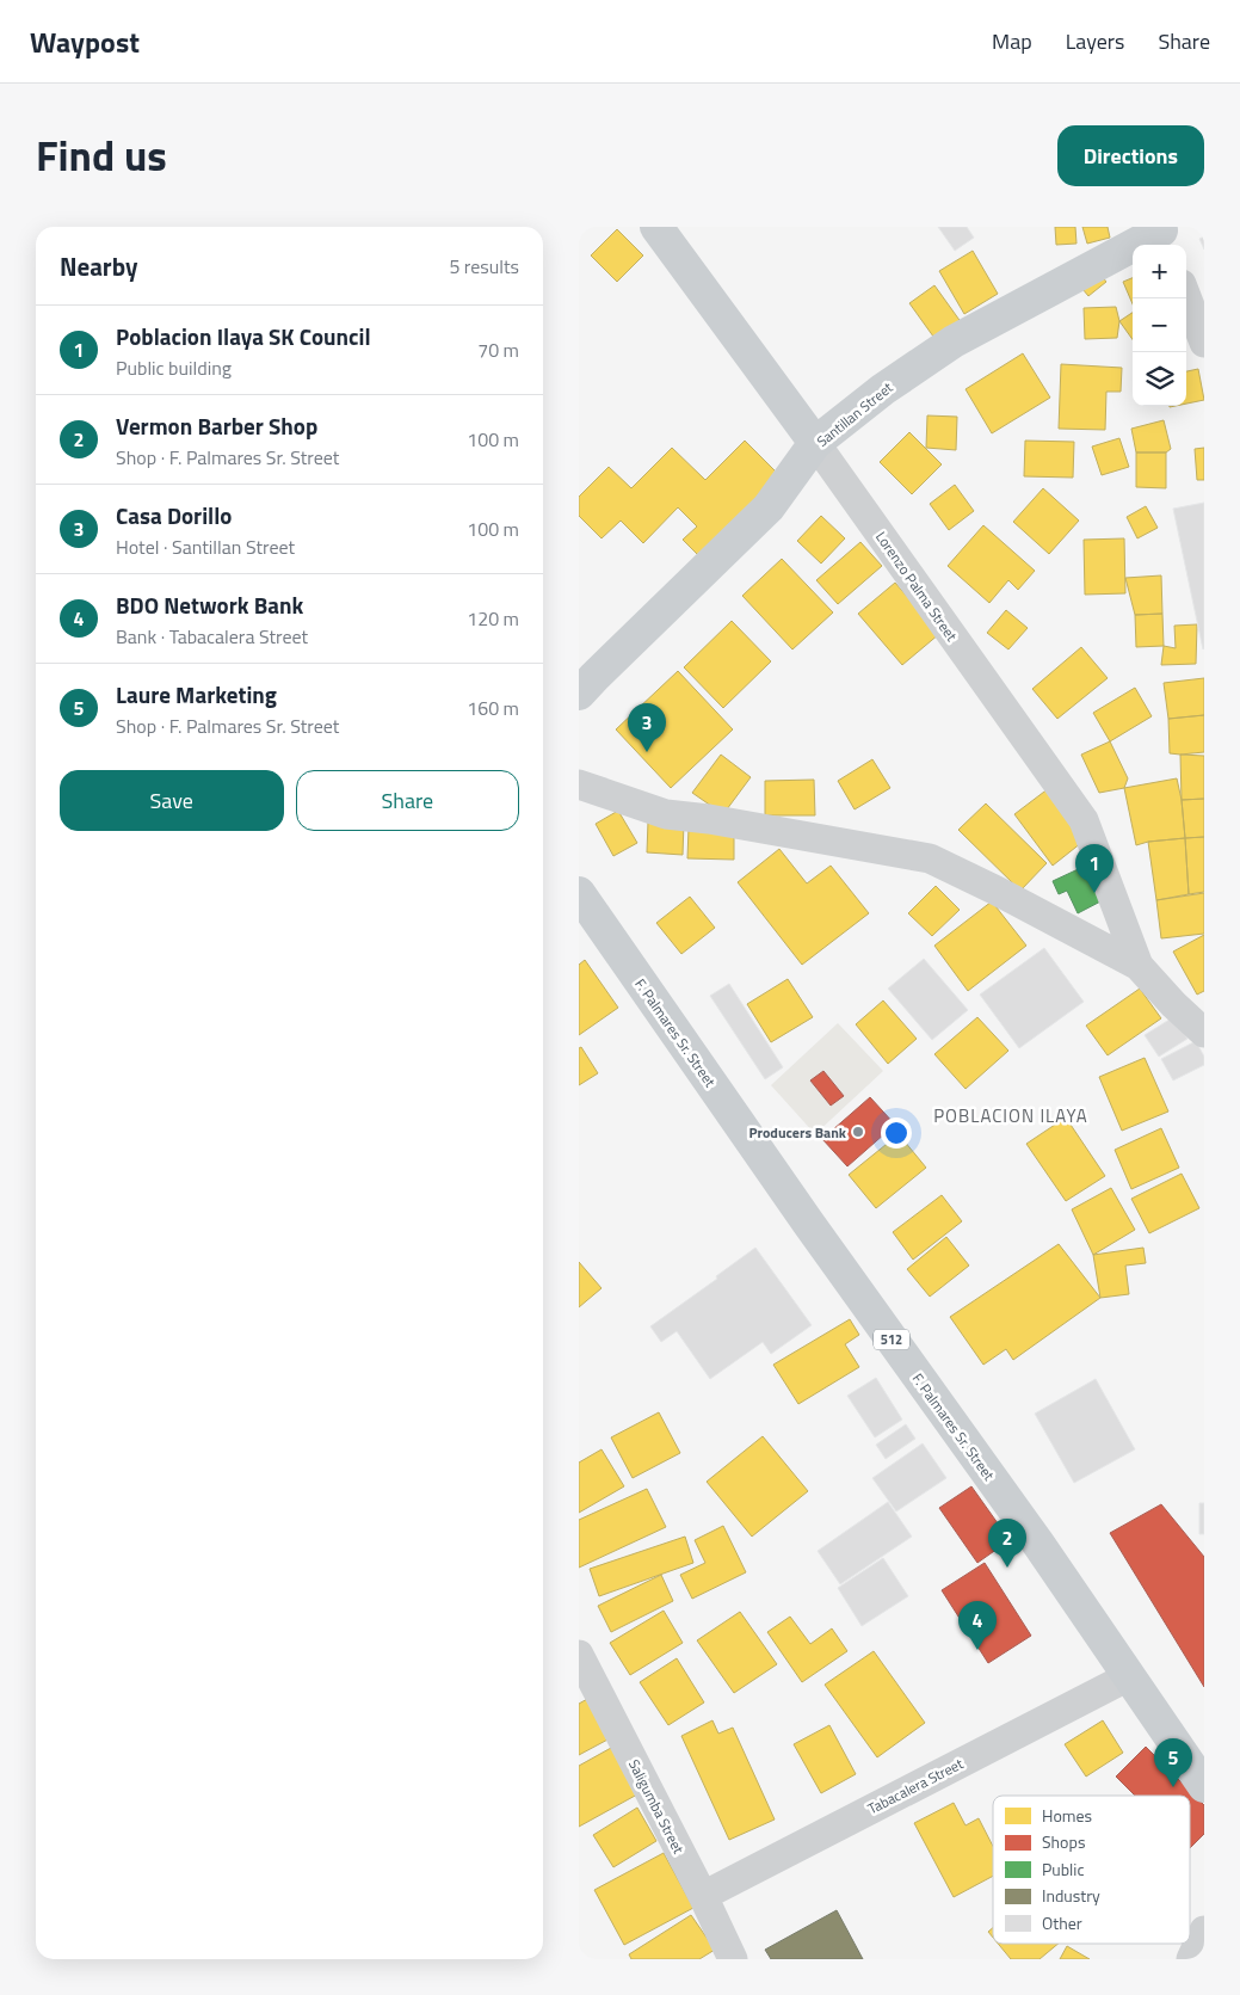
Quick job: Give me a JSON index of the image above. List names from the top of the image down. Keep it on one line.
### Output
{"streets":{"main road":["Santillan Street","Lorenzo Palma Street","F. Palmares Sr. Street","512"],"street":["Tabacalera Street","Saligumba Street"]},"crossings":[["Santillan Street","Lorenzo Palma Street"],["F. Palmares Sr. Street","Tabacalera Street"],["Tabacalera Street","Saligumba Street"]],"districts":["POBLACION ILAYA"],"places":["Producers Bank"],"legend":["Homes","Shops","Public","Industry","Other"],"page":{"header":"Waypost","nav":["Map","Layers","Share"],"title":"Find us","buttons":["Directions",["Save","Share"]],"heading":["Nearby","5 results"],"map_buttons":["+","−"],"list":[{"mark":"1","name":"Poblacion Ilaya SK Council","note":"Public building","value":"70 m"},{"mark":"2","name":"Vermon Barber Shop","note":"Shop · F. Palmares Sr. Street","value":"100 m"},{"mark":"3","name":"Casa Dorillo","note":"Hotel · Santillan Street","value":"100 m"},{"mark":"4","name":"BDO Network Bank","note":"Bank · Tabacalera Street","value":"120 m"},{"mark":"5","name":"Laure Marketing","note":"Shop · F. Palmares Sr. Street","value":"160 m"}],"pins":["3","1","2","4","5"]}}
